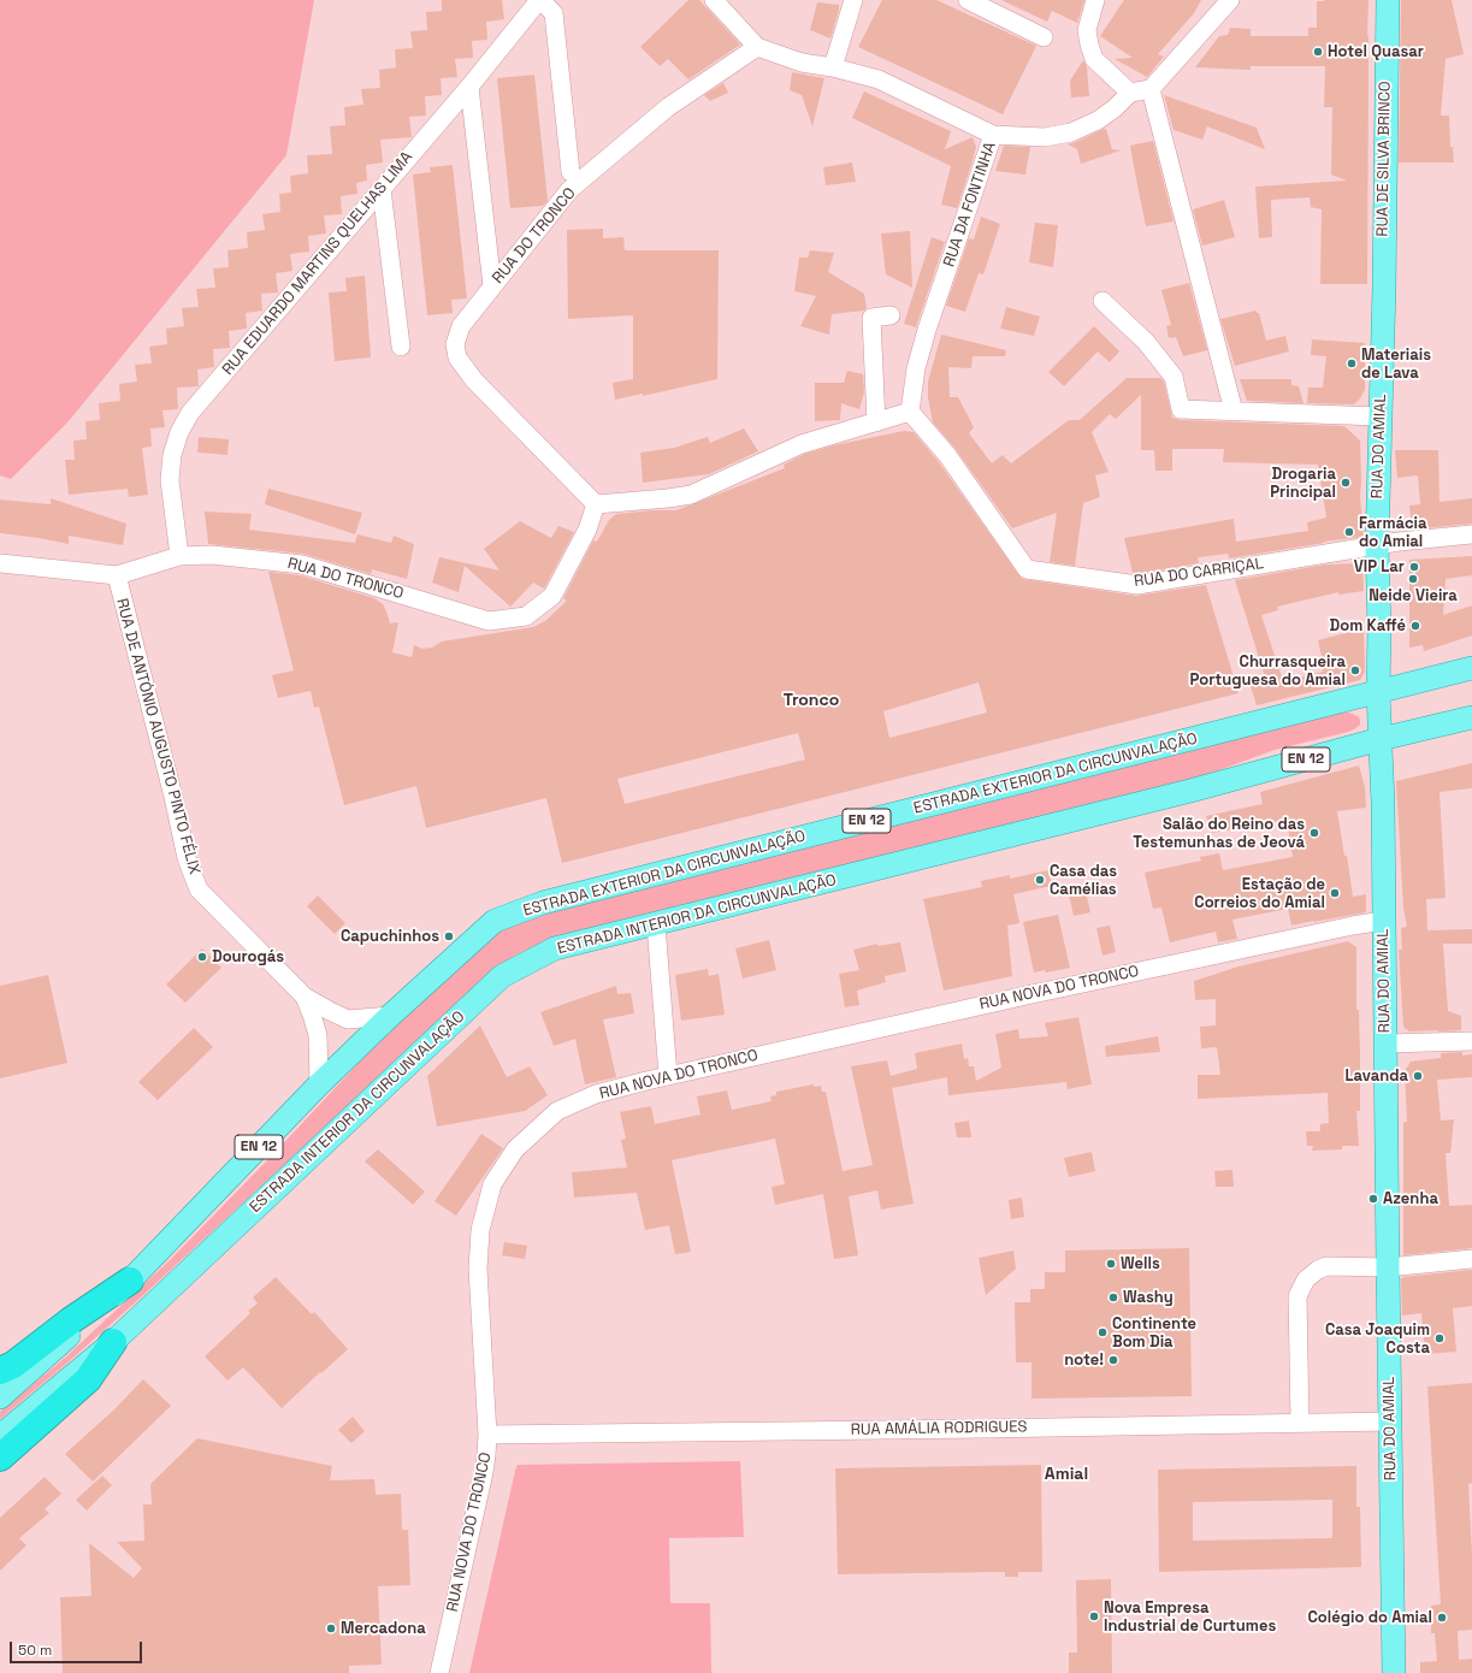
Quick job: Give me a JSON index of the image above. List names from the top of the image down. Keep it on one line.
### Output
{"streets":{"main road":["RUA DE SILVA BRINCO","RUA DO AMIAL","EN 12","ESTRADA EXTERIOR DA CIRCUNVALAÇÃO","ESTRADA INTERIOR DA CIRCUNVALAÇÃO"],"street":["RUA DA FONTINHA","RUA DO TRONCO","RUA EDUARDO MARTINS QUELHAS LIMA","RUA DO CARRIÇAL","RUA DE ANTÓNIO AUGUSTO PINTO FÉLIX","RUA NOVA DO TRONCO","RUA AMÁLIA RODRIGUES"]},"crossings":[["RUA DE SILVA BRINCO","RUA DO AMIAL"],["RUA DA FONTINHA","RUA DO TRONCO"],["RUA DA FONTINHA","RUA DO CARRIÇAL"],["RUA DO TRONCO","RUA EDUARDO MARTINS QUELHAS LIMA"],["RUA DO TRONCO","RUA DE ANTÓNIO AUGUSTO PINTO FÉLIX"],["RUA DO AMIAL","RUA DO CARRIÇAL"],["RUA DO AMIAL","ESTRADA EXTERIOR DA CIRCUNVALAÇÃO"],["RUA DO AMIAL","ESTRADA INTERIOR DA CIRCUNVALAÇÃO"],["RUA DO AMIAL","RUA NOVA DO TRONCO"],["RUA DO AMIAL","RUA AMÁLIA RODRIGUES"],["RUA DE ANTÓNIO AUGUSTO PINTO FÉLIX","ESTRADA EXTERIOR DA CIRCUNVALAÇÃO"],["RUA NOVA DO TRONCO","RUA AMÁLIA RODRIGUES"]],"districts":["Tronco","Amial"],"places":["Hotel Quasar","Materiais de Lava","Drogaria Principal","Farmácia do Amial","VIP Lar","Neide Vieira","Dom Kaffé","Churrasqueira Portuguesa do Amial","Salão do Reino das Testemunhas de Jeová","Casa das Camélias","Estação de Correios do Amial","Capuchinhos","Dourogás","Lavanda","Azenha","Wells","Washy","Continente Bom Dia","Casa Joaquim Costa","note!","Nova Empresa Industrial de Curtumes","Colégio do Amial","Mercadona"],"scale_bar":"50 m"}
